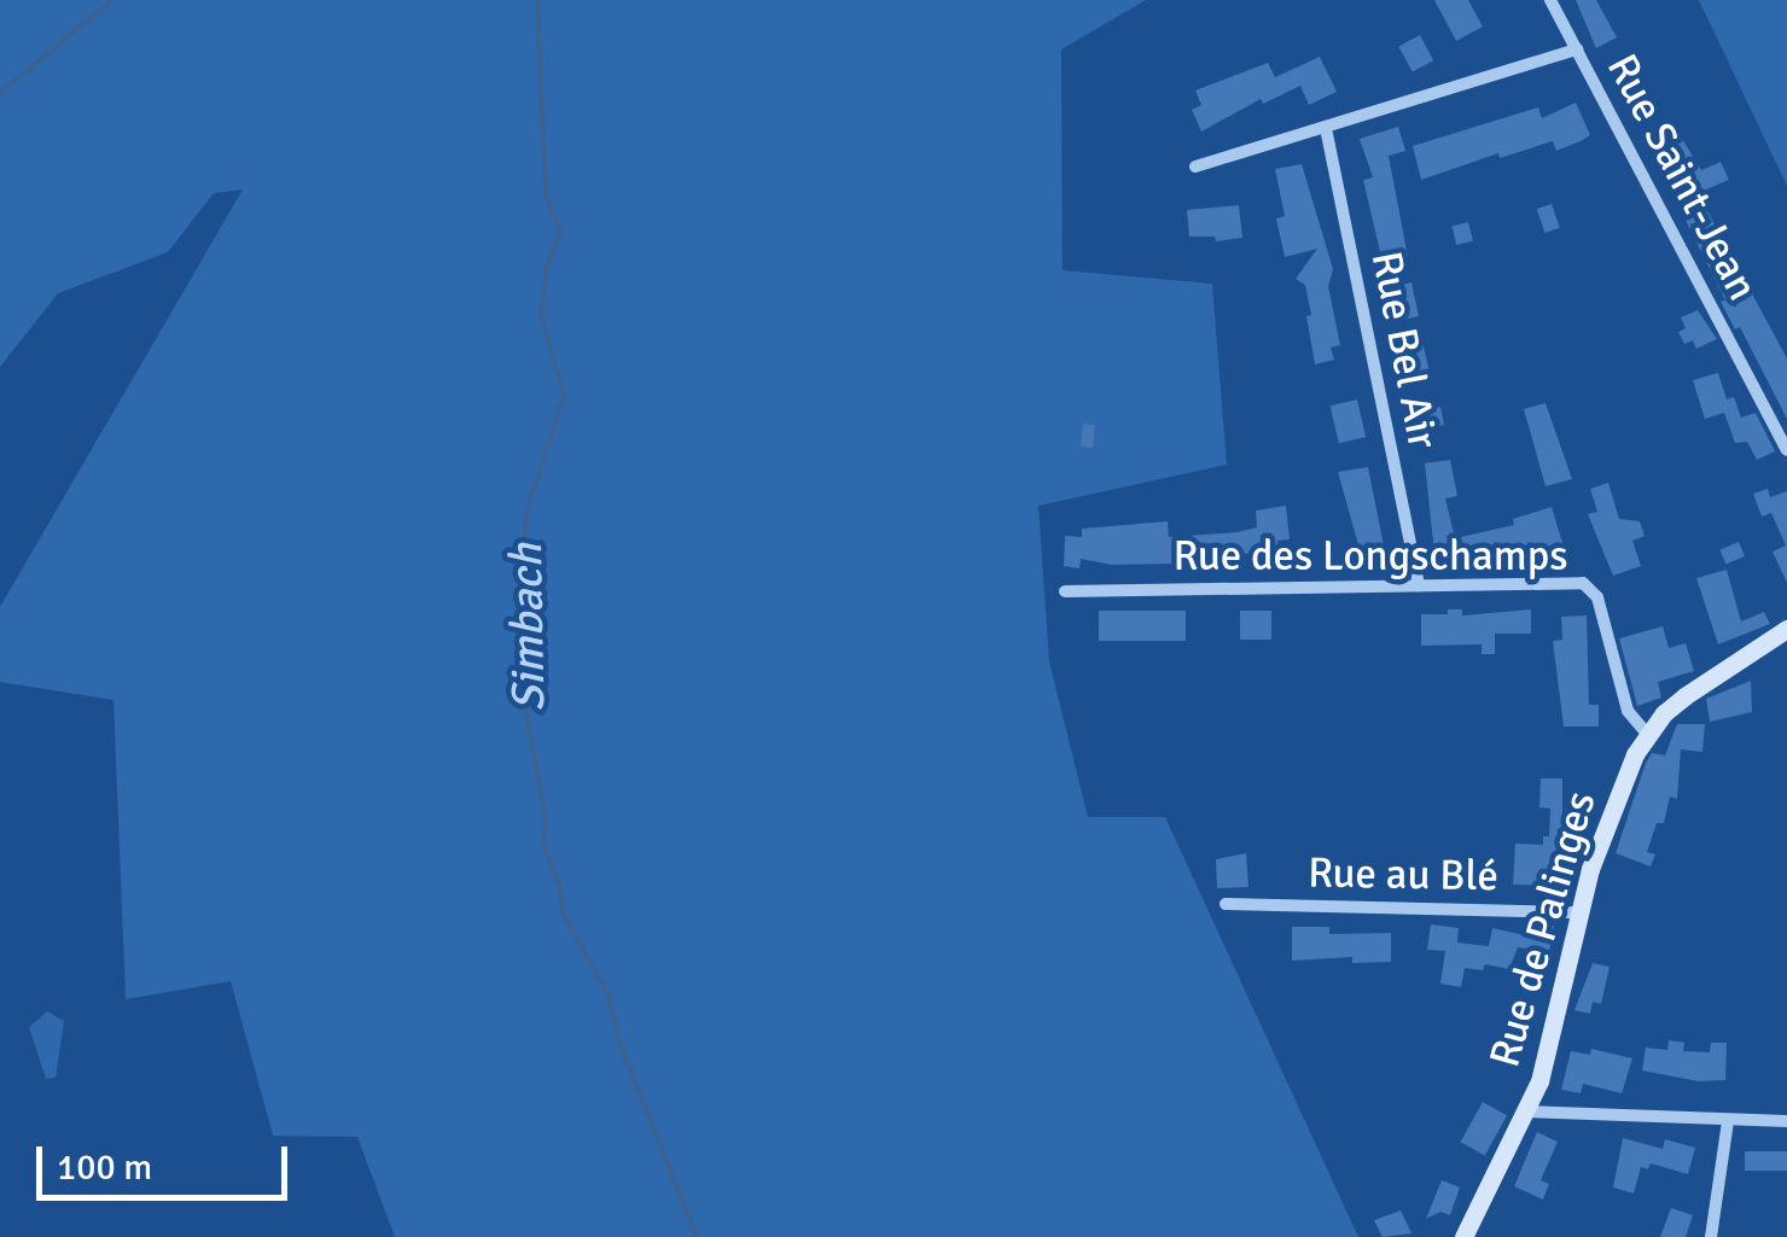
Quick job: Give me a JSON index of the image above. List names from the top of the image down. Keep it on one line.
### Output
{"streets":{"main road":["Rue de Palinges"],"street":["Rue Saint-Jean","Rue Bel Air","Rue des Longschamps","Rue au Blé"]},"crossings":[["Rue Bel Air","Rue des Longschamps"],["Rue des Longschamps","Rue de Palinges"],["Rue au Blé","Rue de Palinges"]],"water":["Simbach"],"scale_bar":"100 m"}
